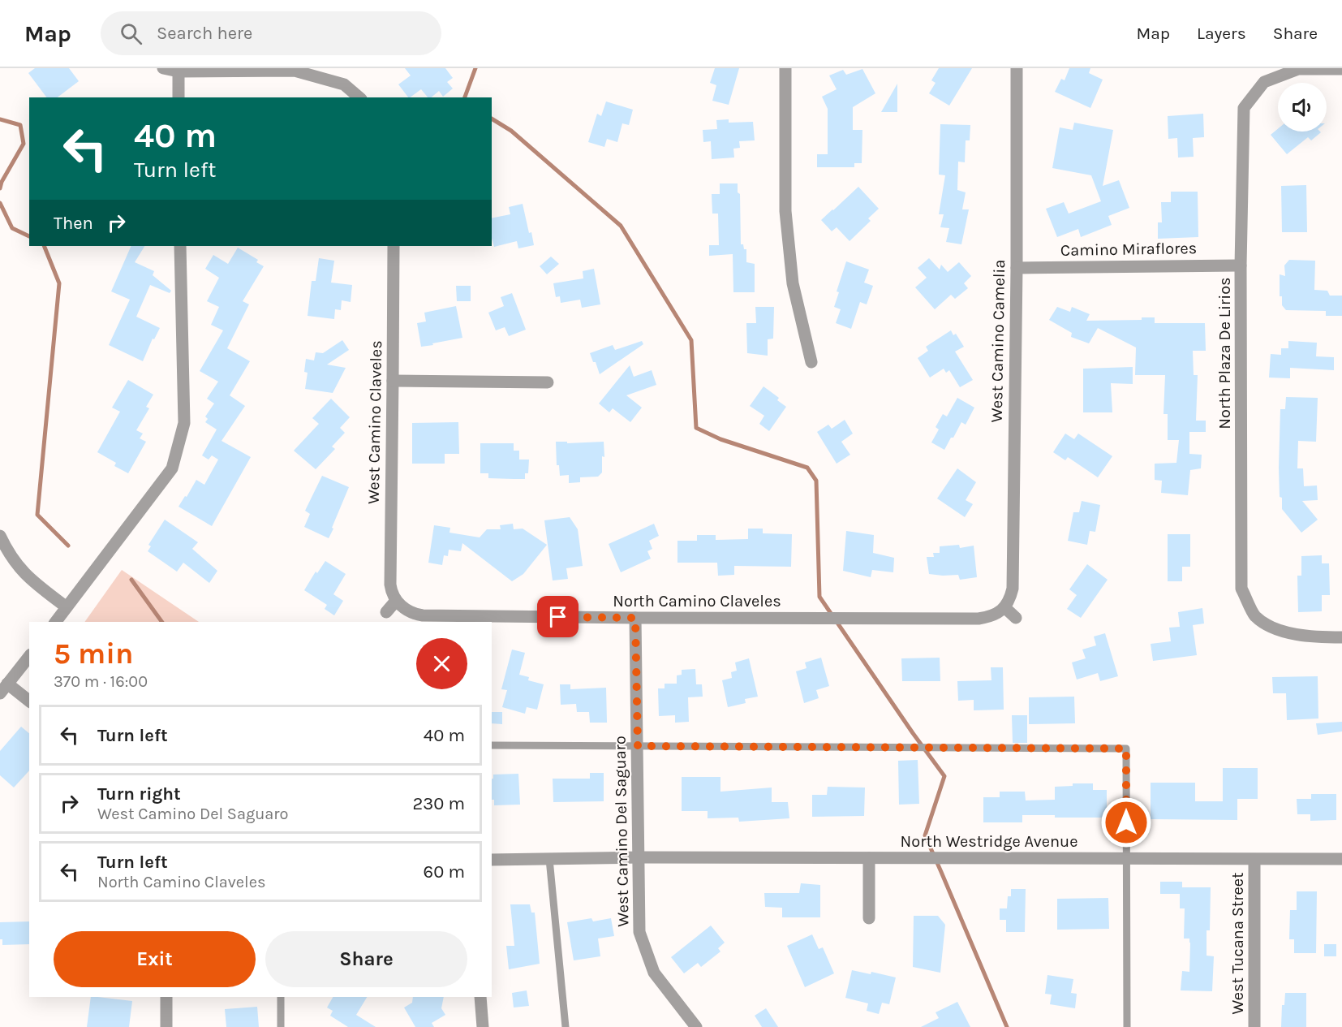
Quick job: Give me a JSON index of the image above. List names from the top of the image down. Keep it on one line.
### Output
{"streets":{"street":["Camino Miraflores","West Camino Camelia","North Plaza De Lirios","West Camino Claveles","North Camino Claveles","West Camino Del Saguaro","North Westridge Avenue","West Tucana Street"]},"crossings":[["Camino Miraflores","West Camino Camelia"],["Camino Miraflores","North Plaza De Lirios"],["West Camino Camelia","North Camino Claveles"],["West Camino Claveles","North Camino Claveles"],["North Camino Claveles","West Camino Del Saguaro"],["West Camino Del Saguaro","North Westridge Avenue"],["North Westridge Avenue","West Tucana Street"]],"page":{"header":"Map","search":"Search here","nav":["Map","Layers","Share"],"turn":["40 m","Turn left"],"then":"Then","heading":["5 min","370 m · 16:00"],"list":[{"name":"Turn left","value":"40 m"},{"name":"Turn right","note":"West Camino Del Saguaro","value":"230 m"},{"name":"Turn left","note":"North Camino Claveles","value":"60 m"}],"buttons":["Exit","Share"]}}
